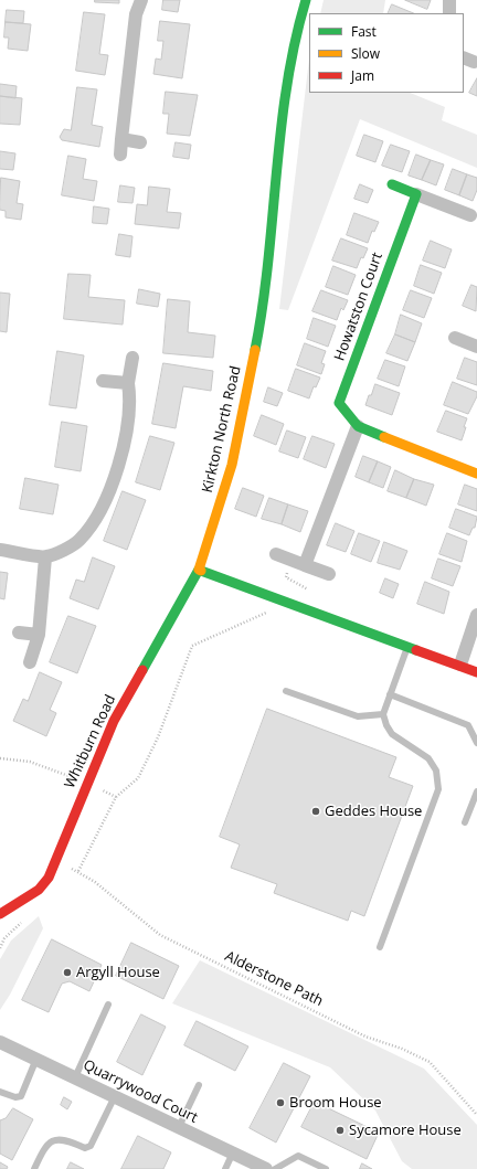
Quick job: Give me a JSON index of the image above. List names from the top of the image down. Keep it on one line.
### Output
{"streets":{"main road":["Howatston Court","Kirkton North Road","Whitburn Road"],"street":["Quarrywood Court"],"path":["Alderstone Path"]},"crossings":[["Kirkton North Road","Whitburn Road"],["Whitburn Road","Alderstone Path"]],"places":["Geddes House","Argyll House","Broom House","Sycamore House"],"legend":["Fast","Slow","Jam"]}
